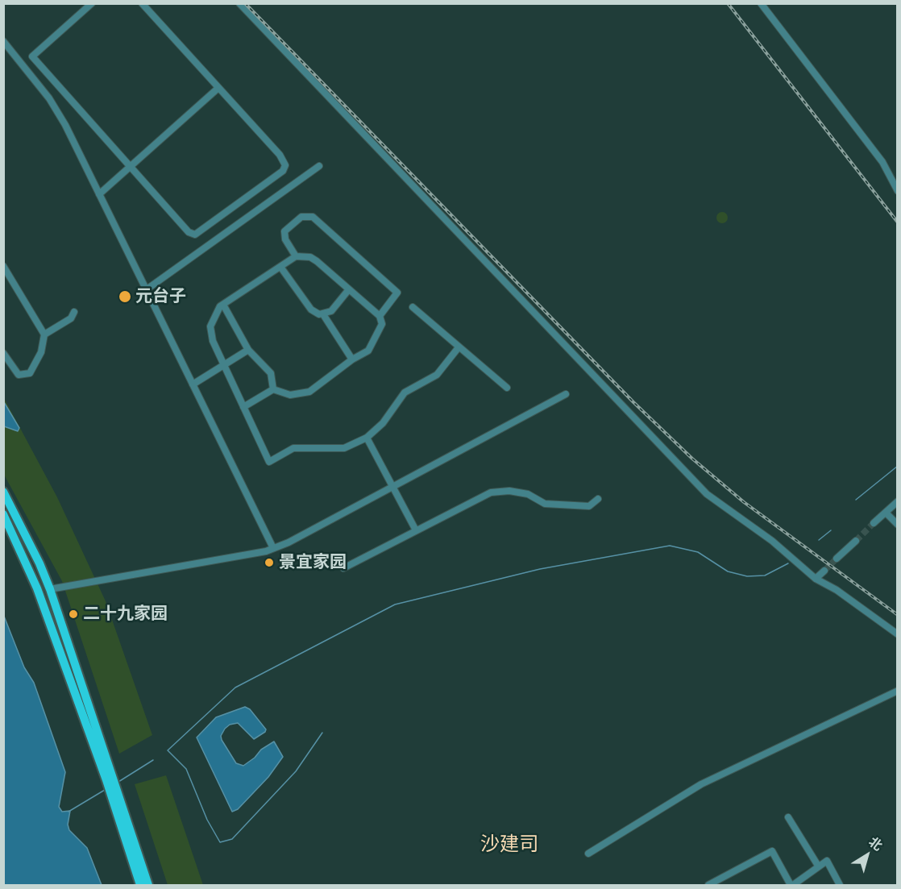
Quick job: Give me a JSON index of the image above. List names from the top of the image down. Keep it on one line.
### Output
{"districts":["沙建司"],"places":["元台子","景宜家园","二十九家园"],"north":"top right"}
